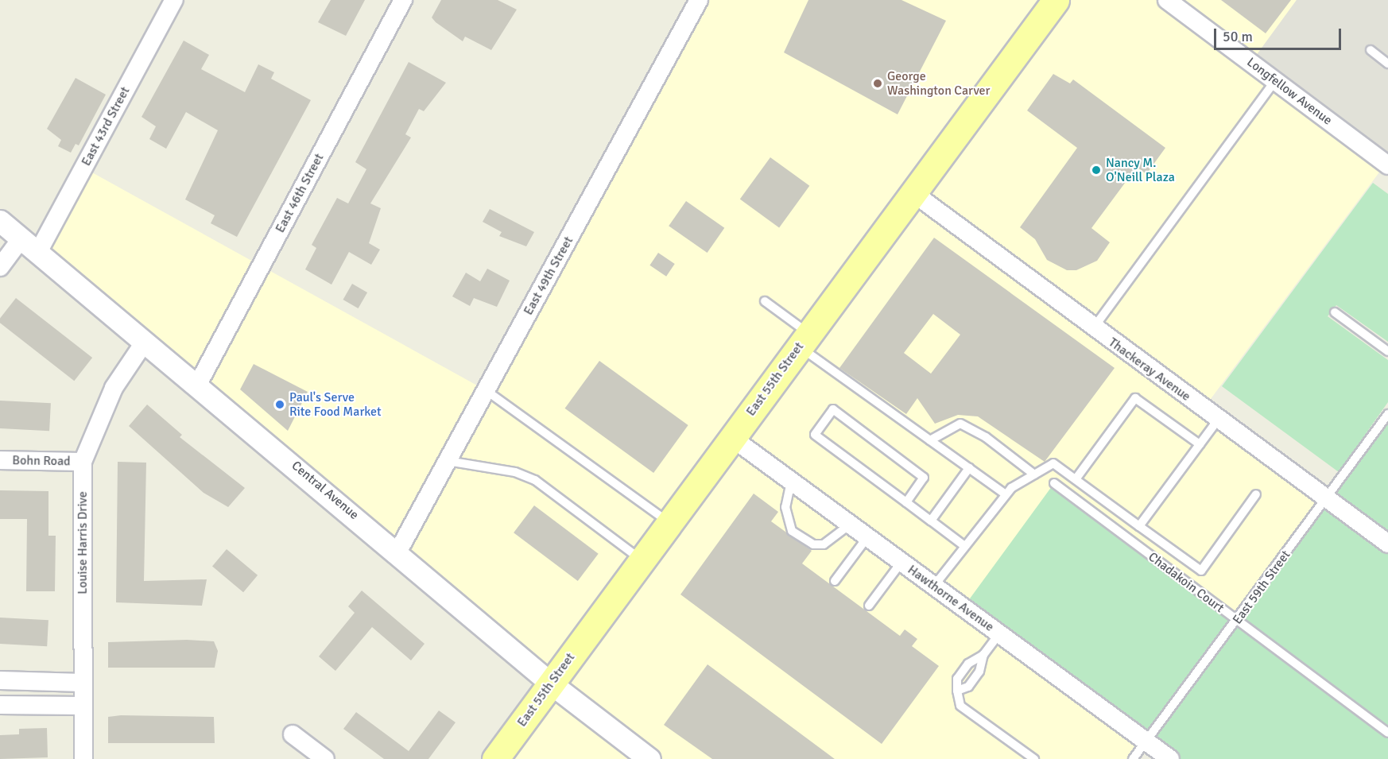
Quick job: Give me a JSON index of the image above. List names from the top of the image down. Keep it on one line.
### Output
{"streets":{"main road":["East 55th Street"],"street":["Longfellow Avenue","East 43rd Street","East 46th Street","East 49th Street","Thackeray Avenue","Bohn Road","Central Avenue","Louise Harris Drive","Hawthorne Avenue"],"lane":["Chadakoin Court","East 59th Street"]},"crossings":[["East 43rd Street","Central Avenue"],["East 46th Street","Central Avenue"],["East 49th Street","Central Avenue"],["Thackeray Avenue","East 55th Street"],["Thackeray Avenue","East 59th Street"],["East 55th Street","Central Avenue"],["East 55th Street","Hawthorne Avenue"],["Bohn Road","Louise Harris Drive"],["Central Avenue","Louise Harris Drive"],["Chadakoin Court","East 59th Street"],["East 59th Street","Hawthorne Avenue"]],"places":["George Washington Carver","Nancy M. O'Neill Plaza","Paul's Serve Rite Food Market"],"scale_bar":"50 m"}
